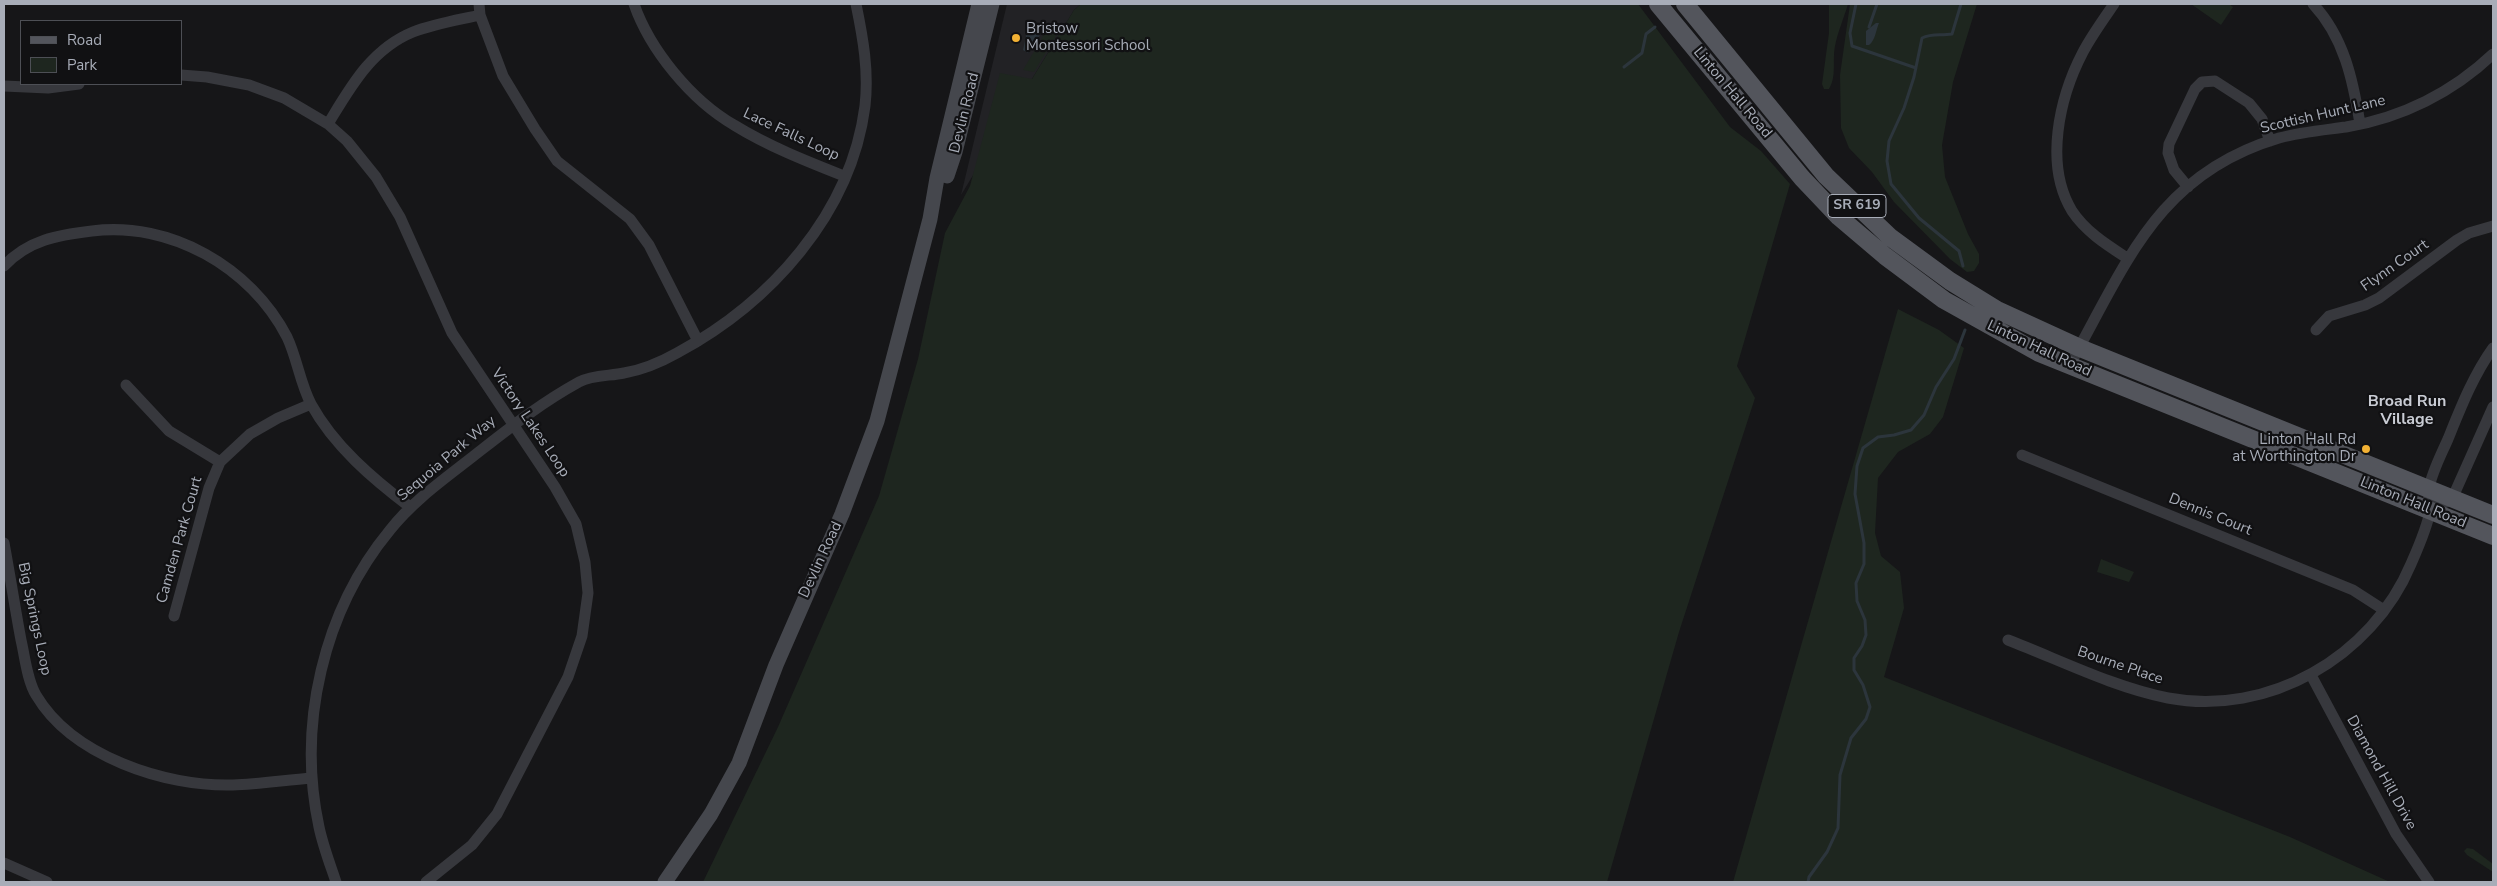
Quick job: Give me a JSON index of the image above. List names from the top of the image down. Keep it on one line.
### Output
{"streets":{"main road":["Linton Hall Road","Devlin Road","SR 619"],"street":["Scottish Hunt Lane","Lace Falls Loop","Flynn Court","Victory Lakes Loop","Sequoia Park Way","Dennis Court","Camden Park Court","Big Springs Loop","Bourne Place","Diamond Hill Drive"]},"crossings":[["Linton Hall Road","Scottish Hunt Lane"],["Linton Hall Road","Bourne Place"],["Lace Falls Loop","Sequoia Park Way"],["Victory Lakes Loop","Sequoia Park Way"],["Sequoia Park Way","Big Springs Loop"],["Dennis Court","Bourne Place"],["Bourne Place","Diamond Hill Drive"]],"districts":["Broad Run Village"],"places":["Bristow Montessori School","Linton Hall Rd at Worthington Dr"],"legend":["Road","Park"]}
